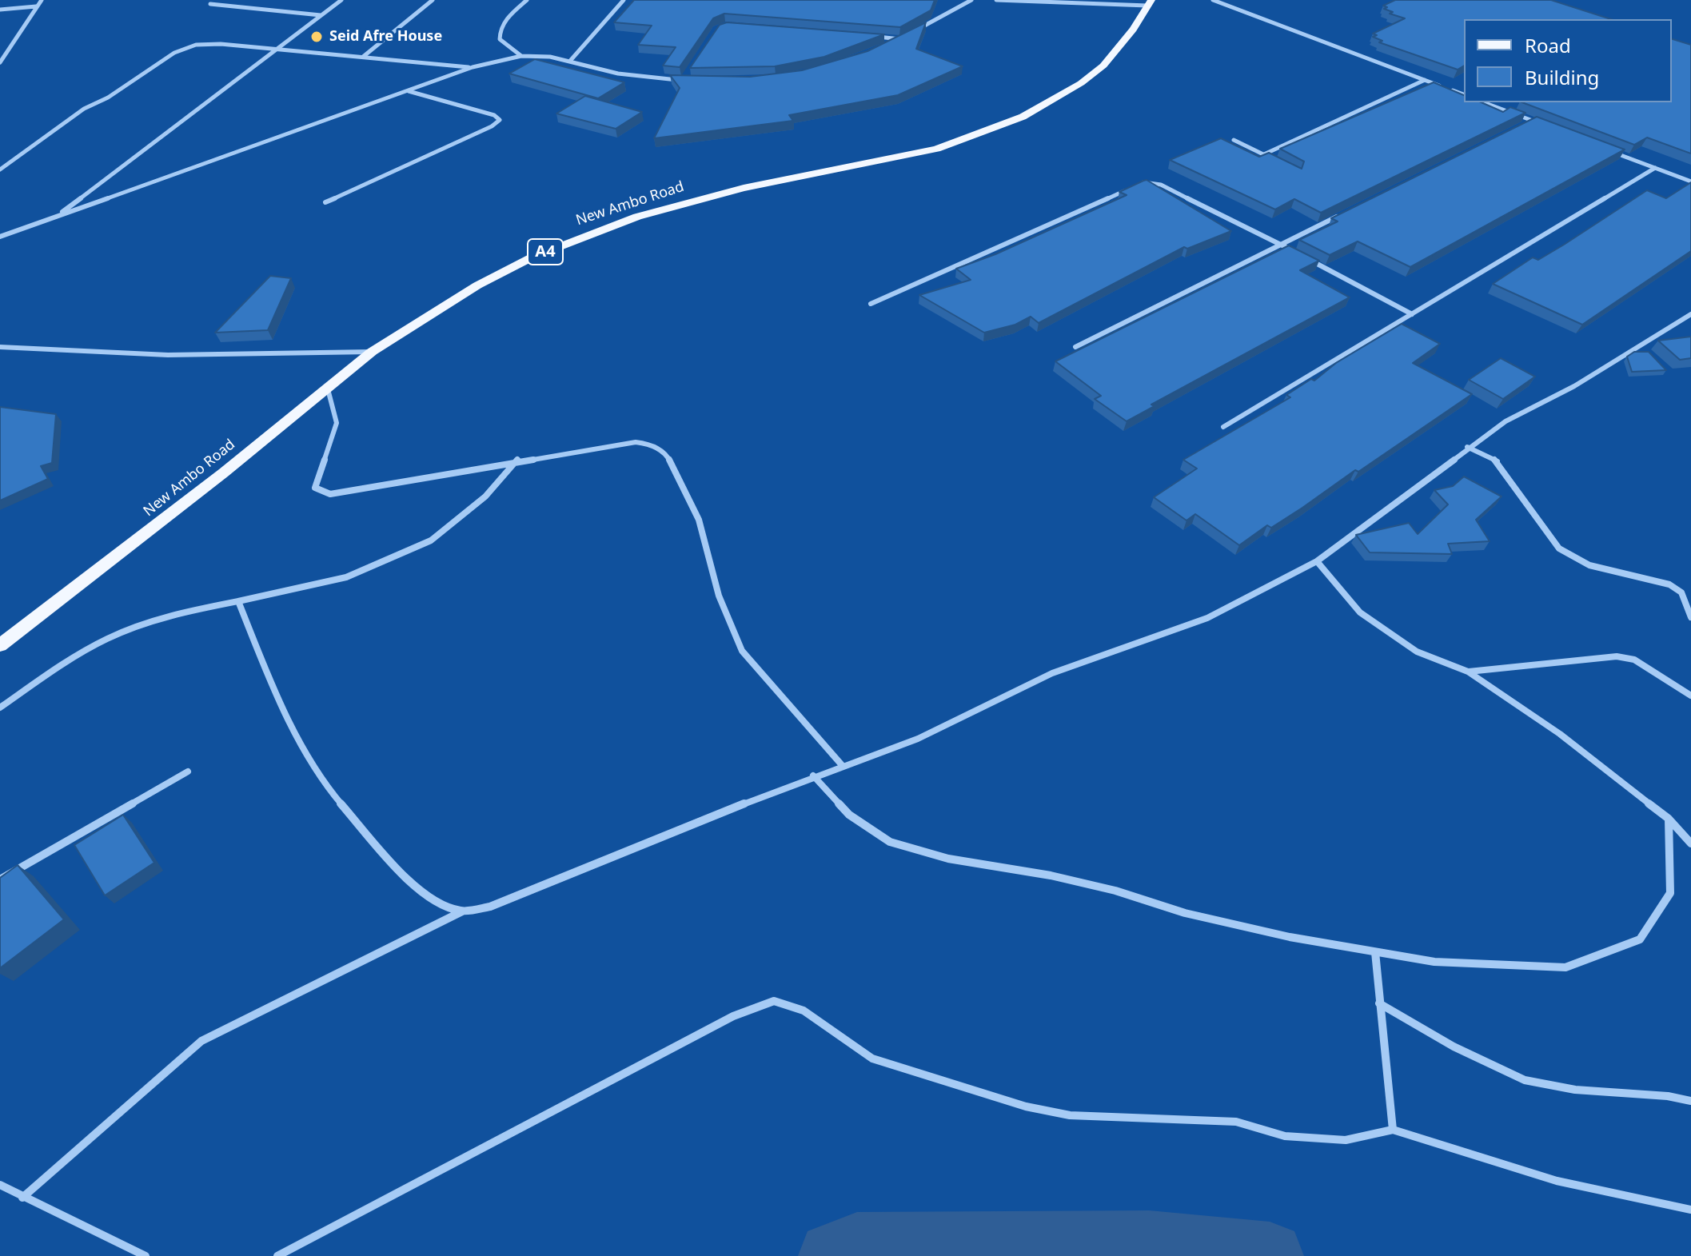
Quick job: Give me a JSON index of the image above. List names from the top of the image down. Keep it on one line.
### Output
{"streets":{"main road":["New Ambo Road","A4"]},"places":["Seid Afre House"],"legend":["Road","Building"]}
